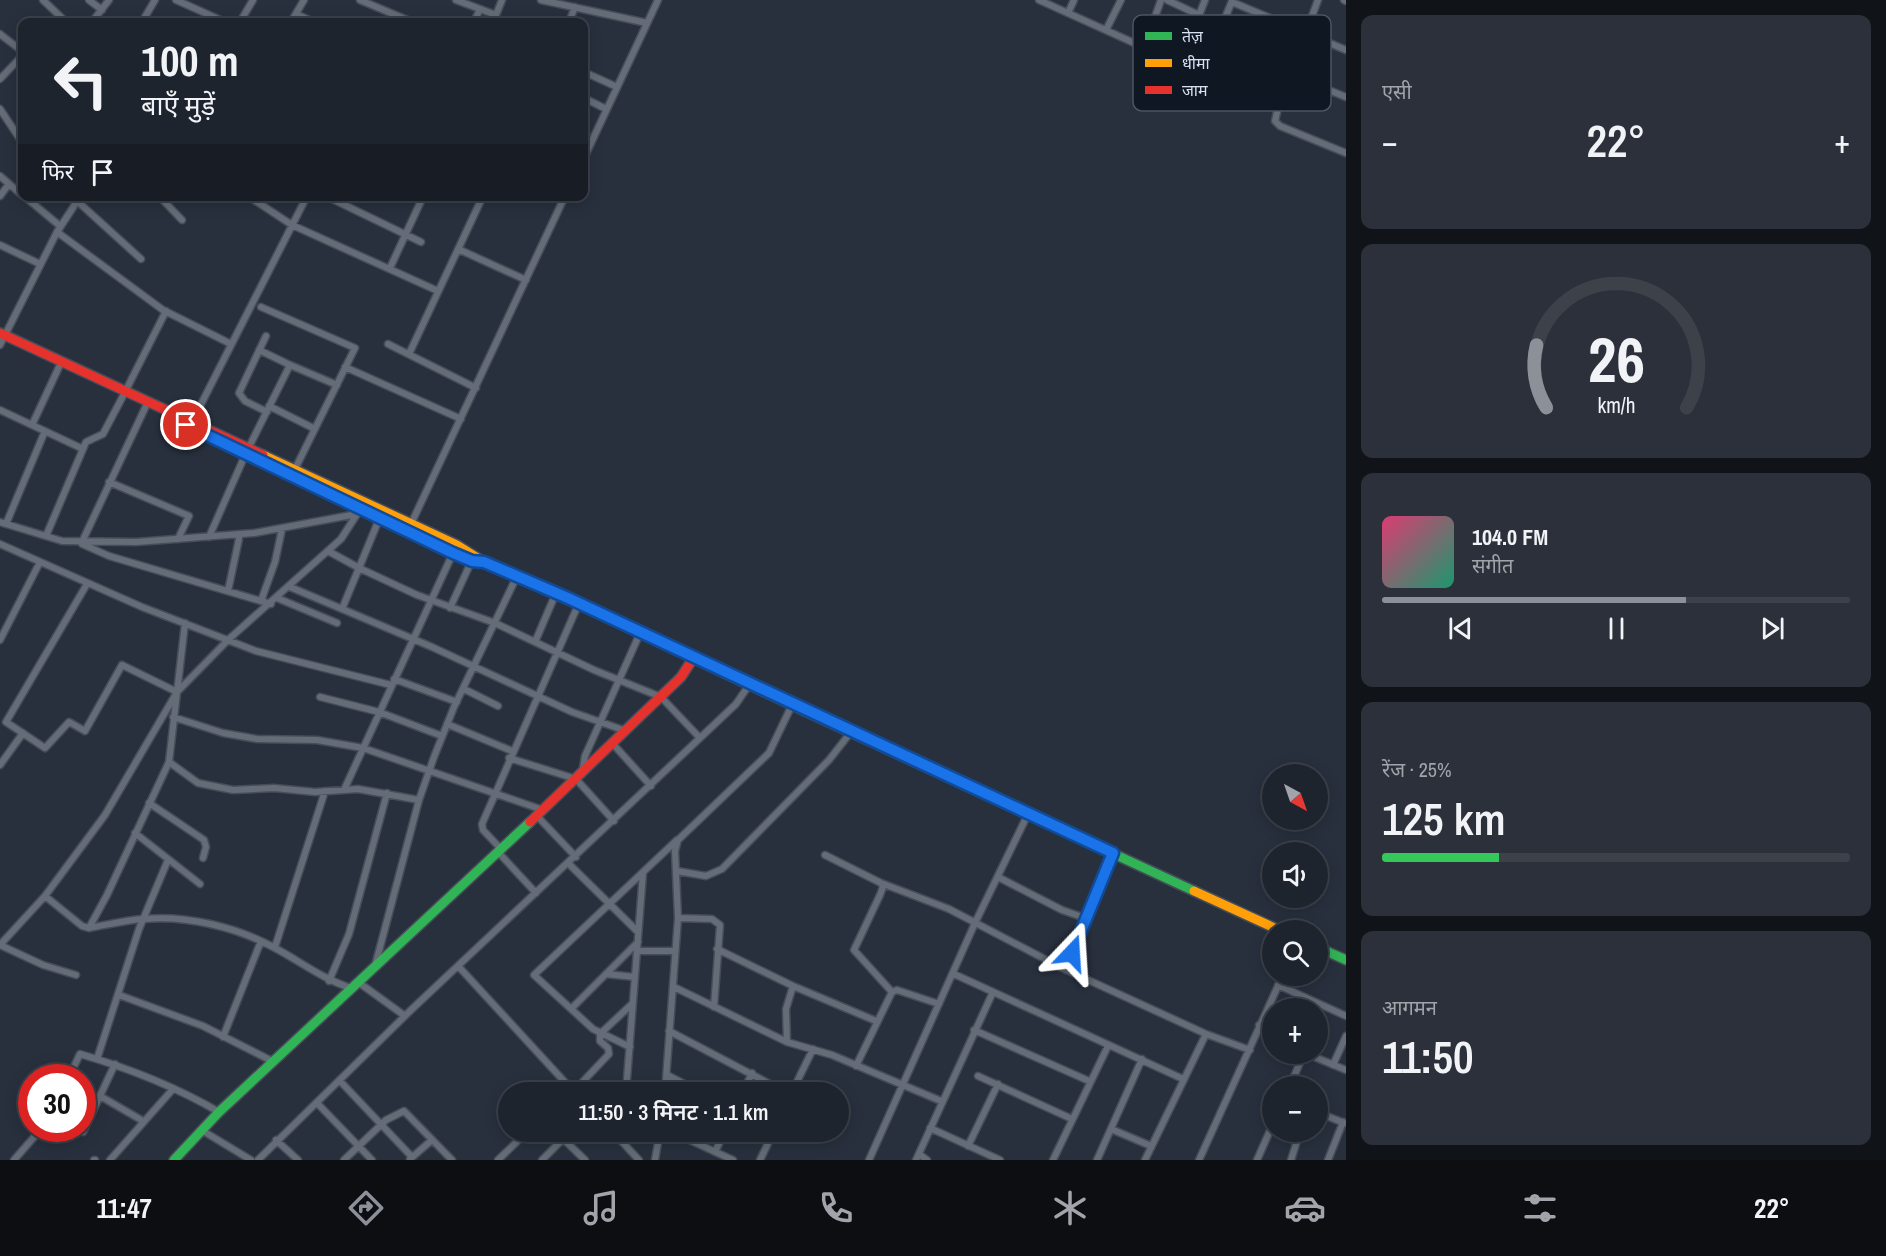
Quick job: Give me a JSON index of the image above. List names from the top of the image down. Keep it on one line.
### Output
{"legend":["तेज़","धीमा","जाम"],"north":"bottom right","page":{"tile":["एसी",["रेंज · 25%","125 km"],["आगमन","11:50"]],"turn":["100 m","बाएँ मुड़ें"],"heat":["−","22°","+"],"then":"फिर","song":["104.0 FM","संगीत"],"map_buttons":["+","−"],"limit":"30","trip":"11:50 · 3 मिनट · 1.1 km","tabs":["11:47","22°"],"gauge":["26","km/h"]}}
